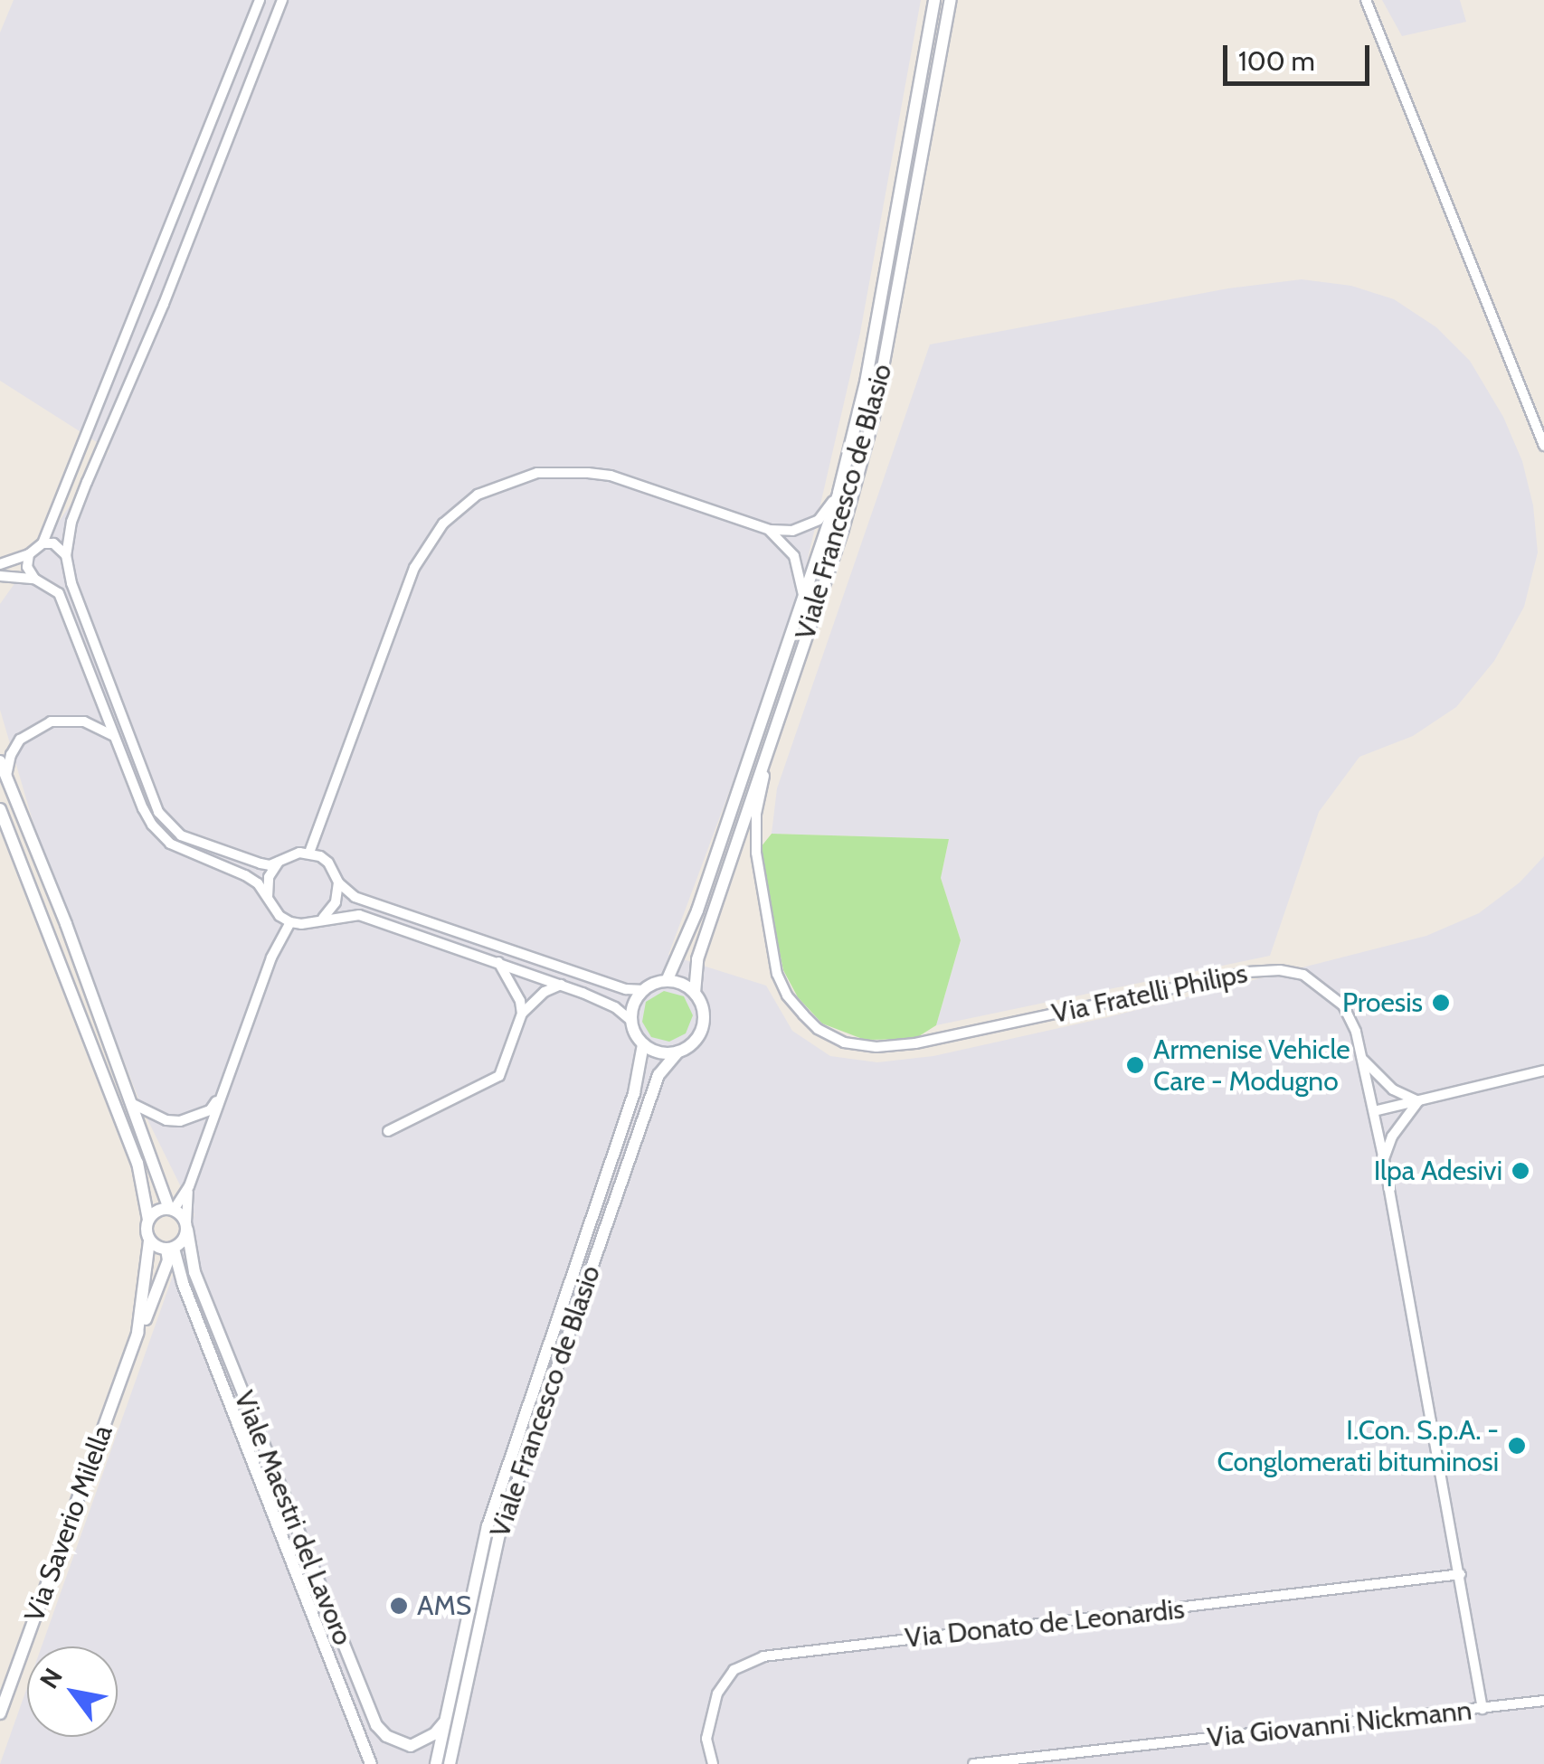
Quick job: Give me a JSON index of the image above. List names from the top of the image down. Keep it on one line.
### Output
{"streets":{"street":["Viale Francesco de Blasio","Via Fratelli Philips","Viale Maestri del Lavoro","Via Saverio Milella","Via Donato de Leonardis","Via Giovanni Nickmann"]},"crossings":[["Viale Francesco de Blasio","Via Fratelli Philips"],["Viale Francesco de Blasio","Viale Maestri del Lavoro"],["Via Fratelli Philips","Via Donato de Leonardis"],["Via Fratelli Philips","Via Giovanni Nickmann"],["Viale Maestri del Lavoro","Via Saverio Milella"]],"places":["Proesis","Armenise Vehicle Care - Modugno","Ilpa Adesivi","I.Con. S.p.A. - Conglomerati bituminosi","AMS"],"scale_bar":"100 m","north":"top left"}
